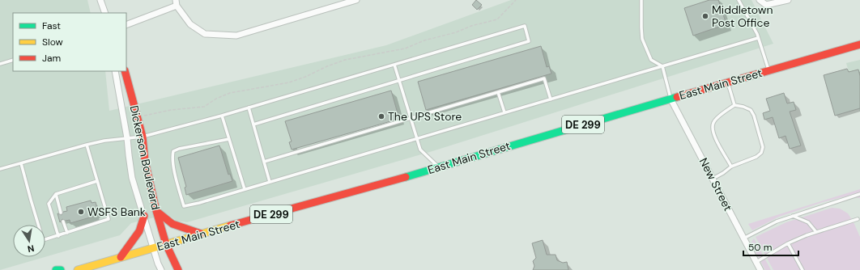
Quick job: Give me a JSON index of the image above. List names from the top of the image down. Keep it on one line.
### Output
{"streets":{"main road":["East Main Street","DE 299","Dickerson Boulevard"],"street":["New Street"]},"crossings":[["East Main Street","Dickerson Boulevard"],["East Main Street","New Street"]],"places":["Middletown Post Office","The UPS Store","WSFS Bank"],"legend":["Fast","Slow","Jam"],"scale_bar":"50 m","north":"bottom"}
